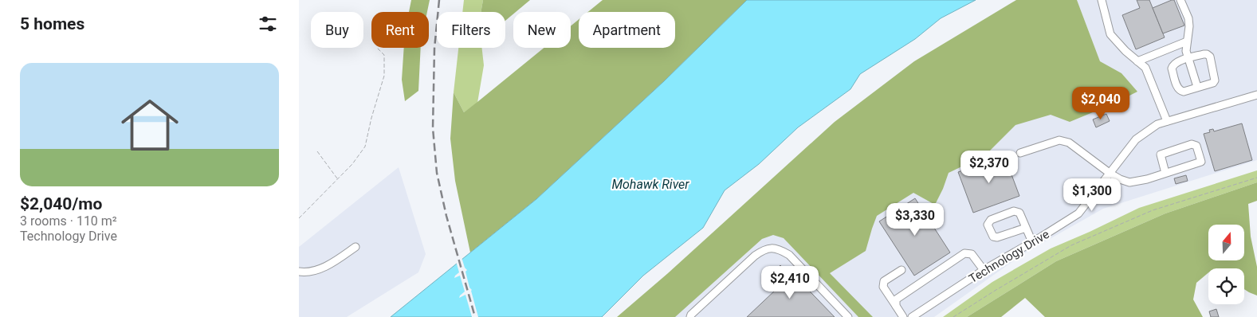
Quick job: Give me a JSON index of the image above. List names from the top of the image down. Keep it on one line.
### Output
{"streets":{"street":["Technology Drive"]},"water":["Mohawk River"],"north":"top","page":{"heading":"5 homes","chip":["Buy","Rent","Filters","New","Apartment"],"list":[{"name":"$2,040/mo","note":"3 rooms · 110 m² · Technology Drive"}],"price":["$2,040","$2,370","$1,300","$3,330","$2,410"]}}
